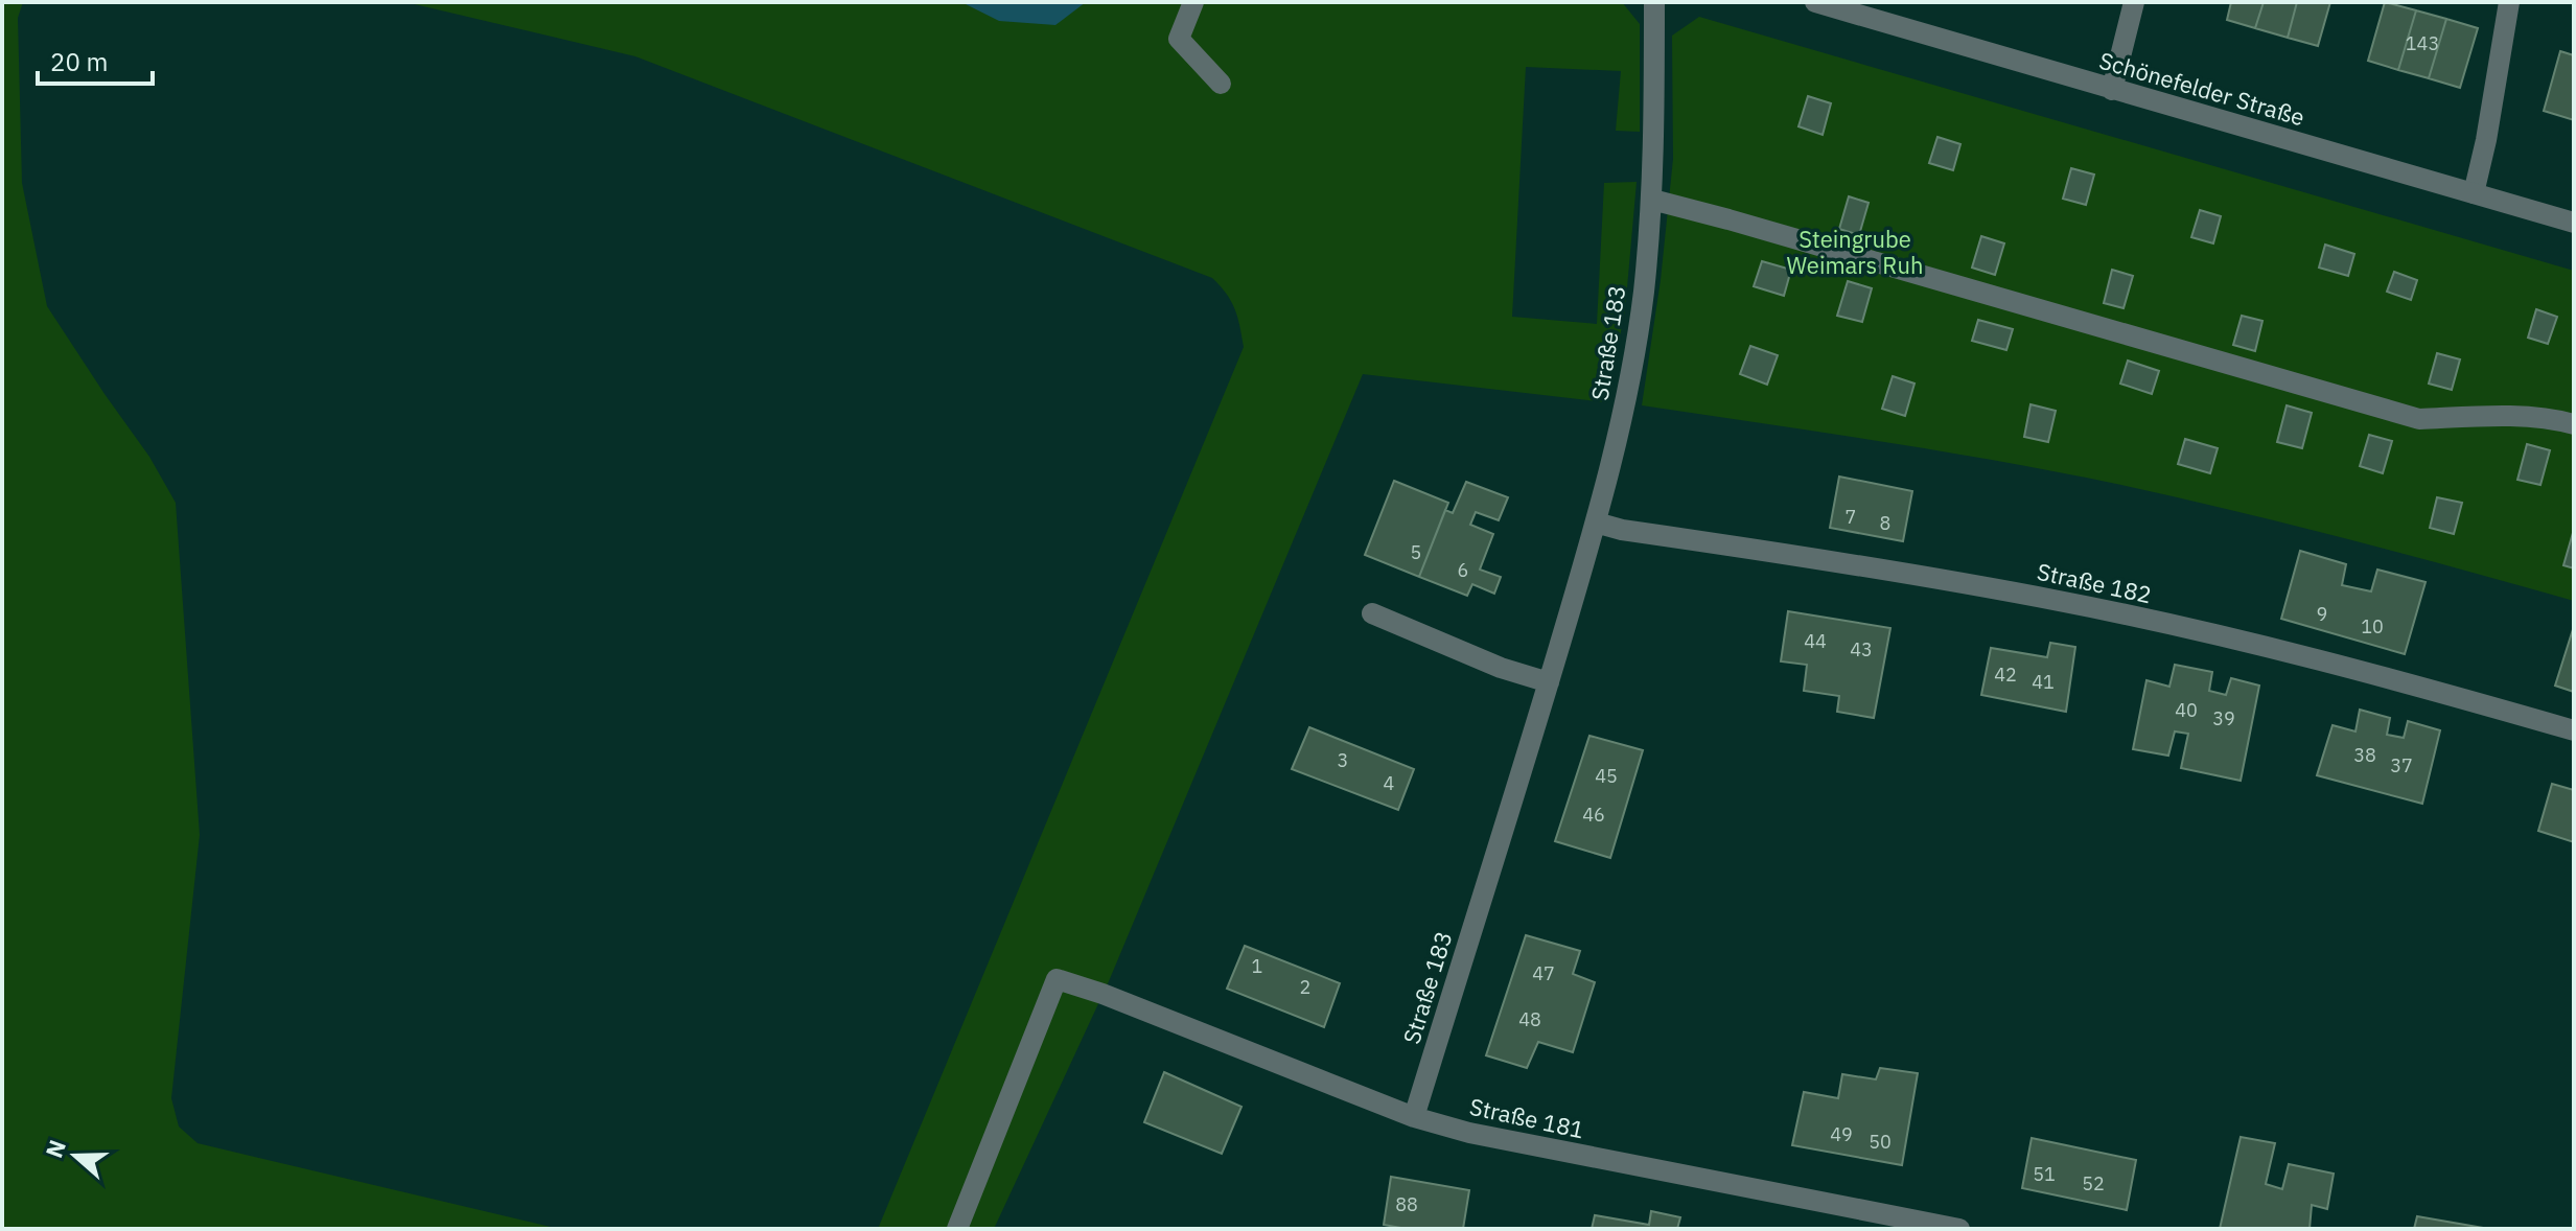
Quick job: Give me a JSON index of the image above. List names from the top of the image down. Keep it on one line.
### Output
{"streets":{"street":["Schönefelder Straße","Straße 183","Straße 182","Straße 181"]},"crossings":[["Straße 183","Straße 182"],["Straße 183","Straße 181"]],"parks":["Steingrube Weimars Ruh"],"house_numbers":["143","7","8","5","6","9","10","44","43","42","41","40","39","38","3","37","45","4","46","1","47","2","48","49","50","51","52","88"],"scale_bar":"20 m","north":"left"}
